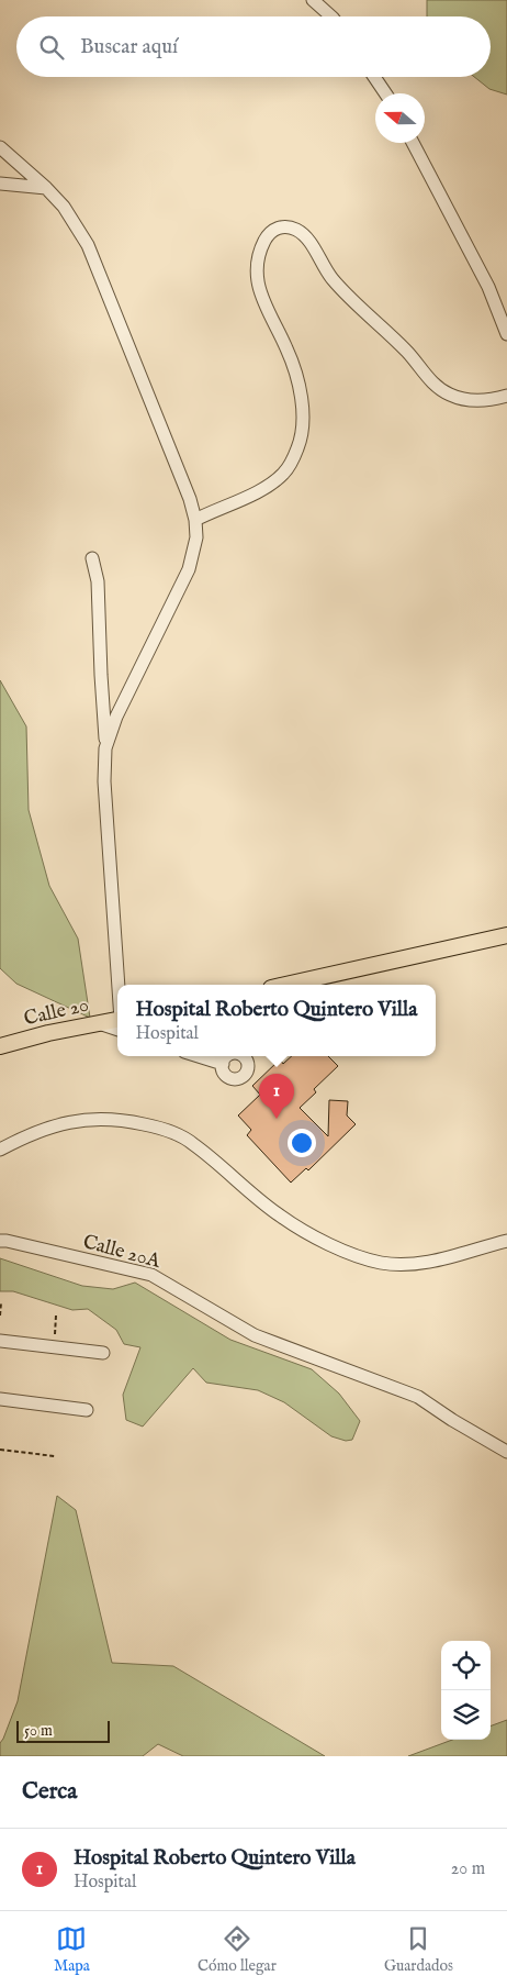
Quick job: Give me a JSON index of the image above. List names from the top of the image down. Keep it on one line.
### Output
{"streets":{"main road":["Calle 20"],"street":["Calle 20A"]},"scale_bar":"50 m","north":"left","page":{"search":"Buscar aquí","popup":["Hospital Roberto Quintero Villa","Hospital"],"pins":"1","scale":"50 m","heading":"Cerca","list":[{"mark":"1","name":"Hospital Roberto Quintero Villa","note":"Hospital","value":"20 m"}],"nav":["Mapa","Cómo llegar","Guardados"]}}
